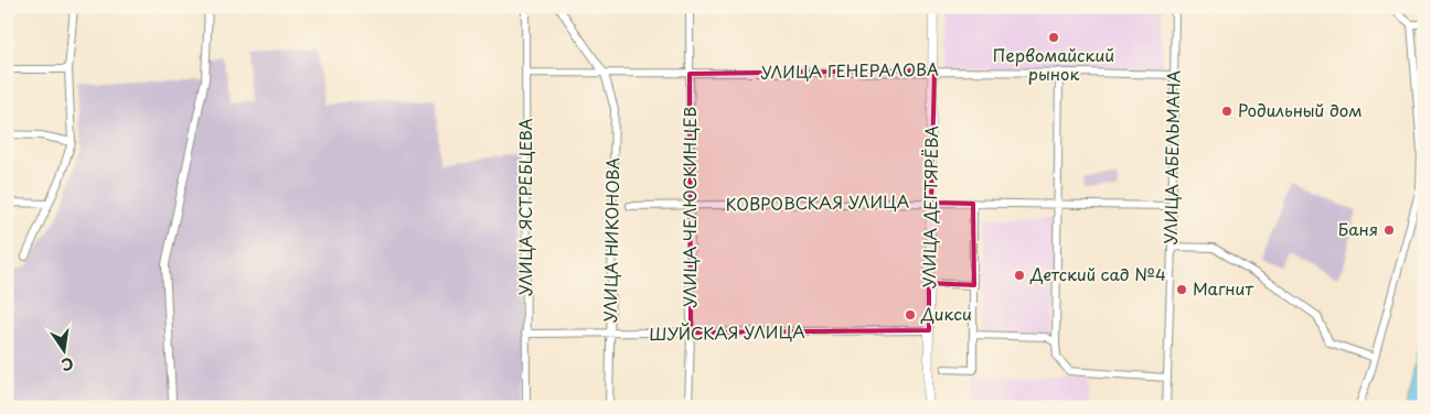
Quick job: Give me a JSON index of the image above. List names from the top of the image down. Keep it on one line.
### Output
{"streets":{"main road":["УЛИЦА ДЕГТЯРЁВА"],"street":["УЛИЦА ГЕНЕРАЛОВА","УЛИЦА АБЕЛЬМАНА","КОВРОВСКАЯ УЛИЦА","УЛИЦА ЯСТРЕБЦЕВА","УЛИЦА ЧЕЛЮСКИНЦЕВ","УЛИЦА НИКОНОВА","ШУЙСКАЯ УЛИЦА"]},"crossings":[["УЛИЦА ГЕНЕРАЛОВА","УЛИЦА АБЕЛЬМАНА"],["УЛИЦА ГЕНЕРАЛОВА","УЛИЦА ЯСТРЕБЦЕВА"],["УЛИЦА ГЕНЕРАЛОВА","УЛИЦА ЧЕЛЮСКИНЦЕВ"],["УЛИЦА ГЕНЕРАЛОВА","УЛИЦА ДЕГТЯРЁВА"],["УЛИЦА ГЕНЕРАЛОВА","УЛИЦА НИКОНОВА"],["УЛИЦА АБЕЛЬМАНА","КОВРОВСКАЯ УЛИЦА"],["КОВРОВСКАЯ УЛИЦА","УЛИЦА ЧЕЛЮСКИНЦЕВ"],["КОВРОВСКАЯ УЛИЦА","УЛИЦА ДЕГТЯРЁВА"],["УЛИЦА ЯСТРЕБЦЕВА","ШУЙСКАЯ УЛИЦА"],["УЛИЦА ЧЕЛЮСКИНЦЕВ","ШУЙСКАЯ УЛИЦА"],["УЛИЦА ДЕГТЯРЁВА","ШУЙСКАЯ УЛИЦА"],["УЛИЦА НИКОНОВА","ШУЙСКАЯ УЛИЦА"]],"places":["Первомайский рынок","Родильный дом","Баня","Детский сад №4","Магнит","Дикси"],"north":"bottom"}
